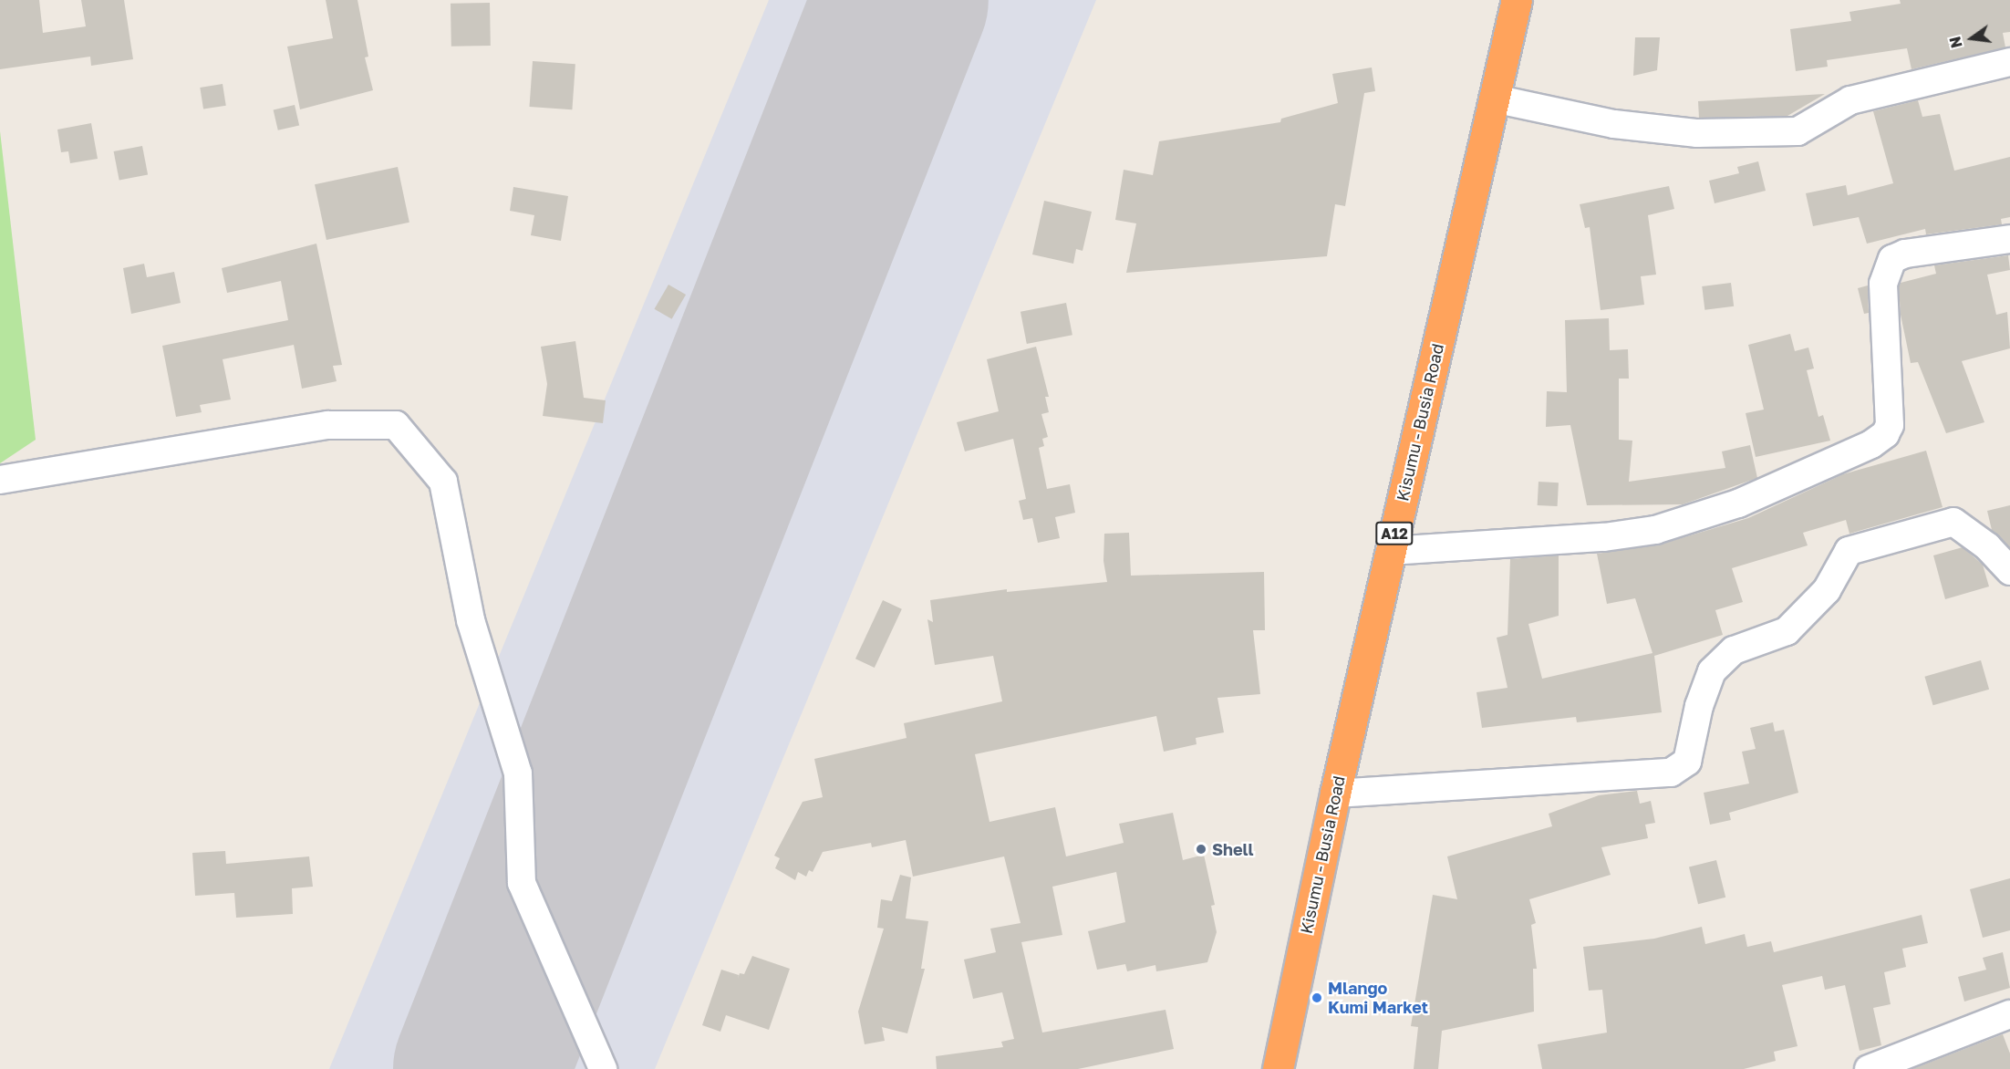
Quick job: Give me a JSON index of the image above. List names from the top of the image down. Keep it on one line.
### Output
{"streets":{"highway":["Kisumu - Busia Road","A12"]},"places":["Shell","Mlango Kumi Market"],"north":"left"}
